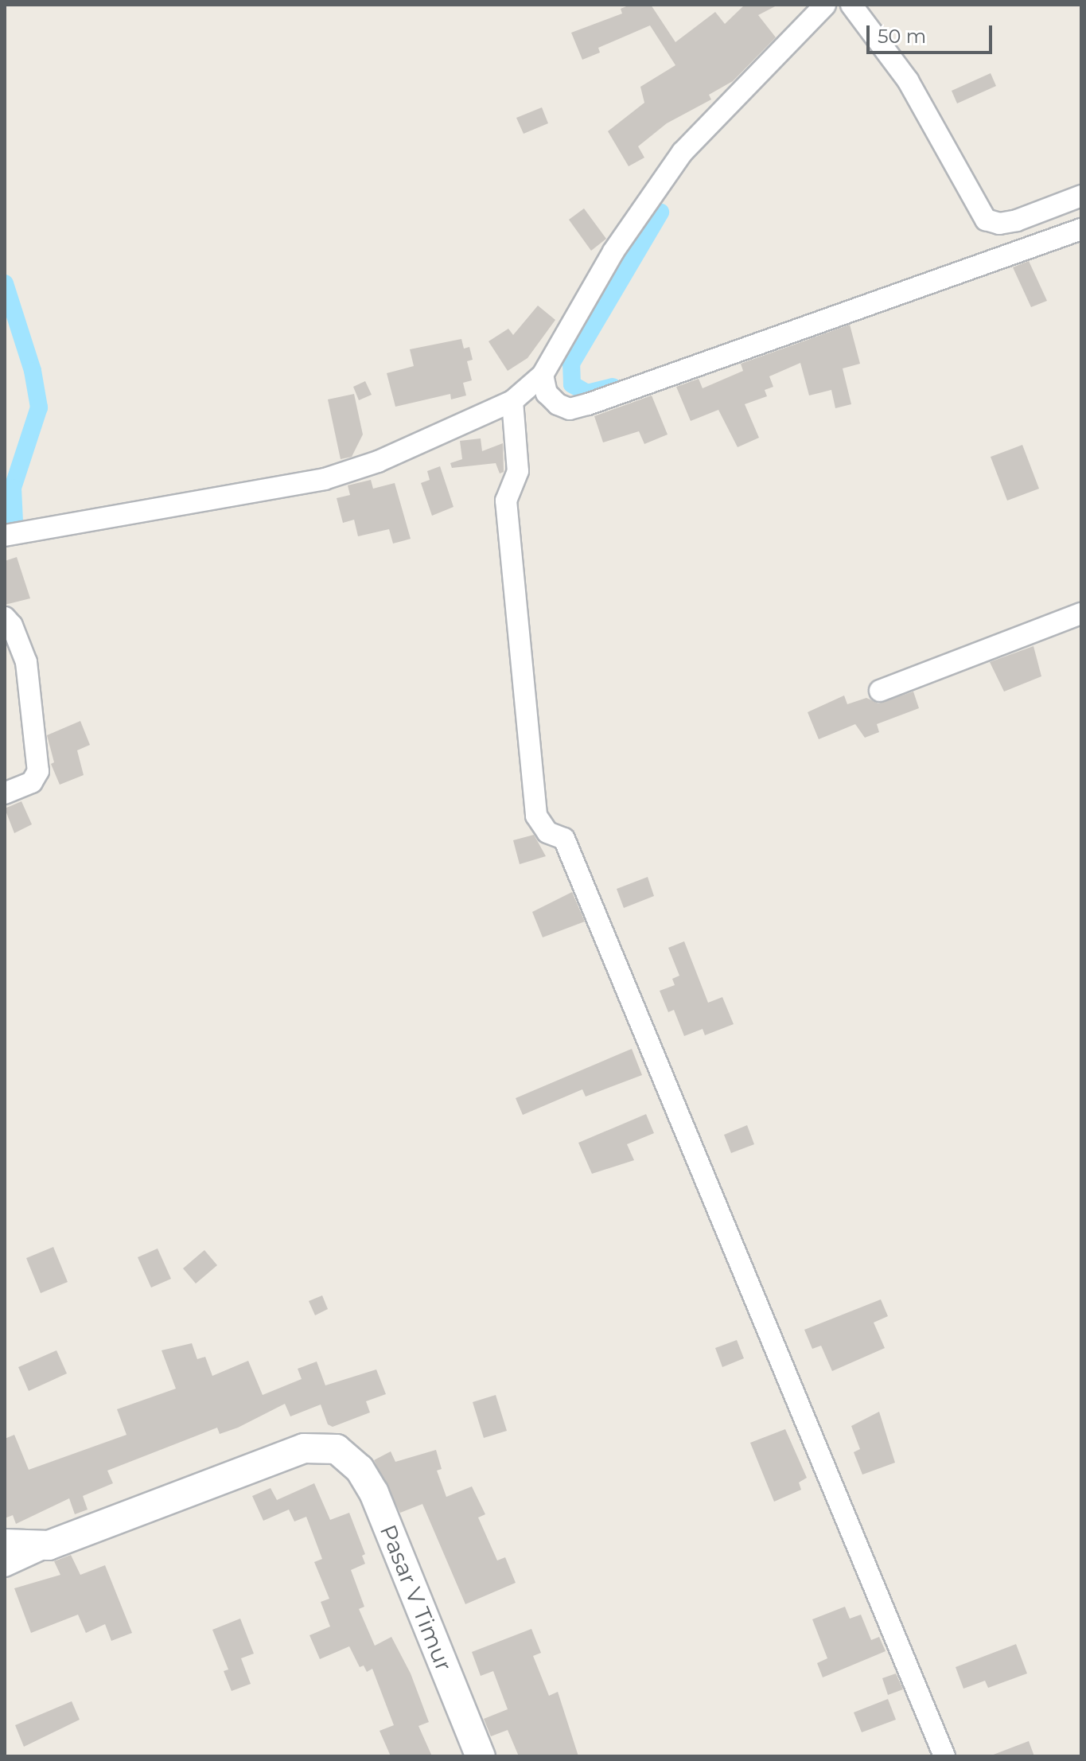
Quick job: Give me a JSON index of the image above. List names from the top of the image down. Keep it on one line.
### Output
{"streets":{"street":["Pasar V Timur"]},"scale_bar":"50 m"}
